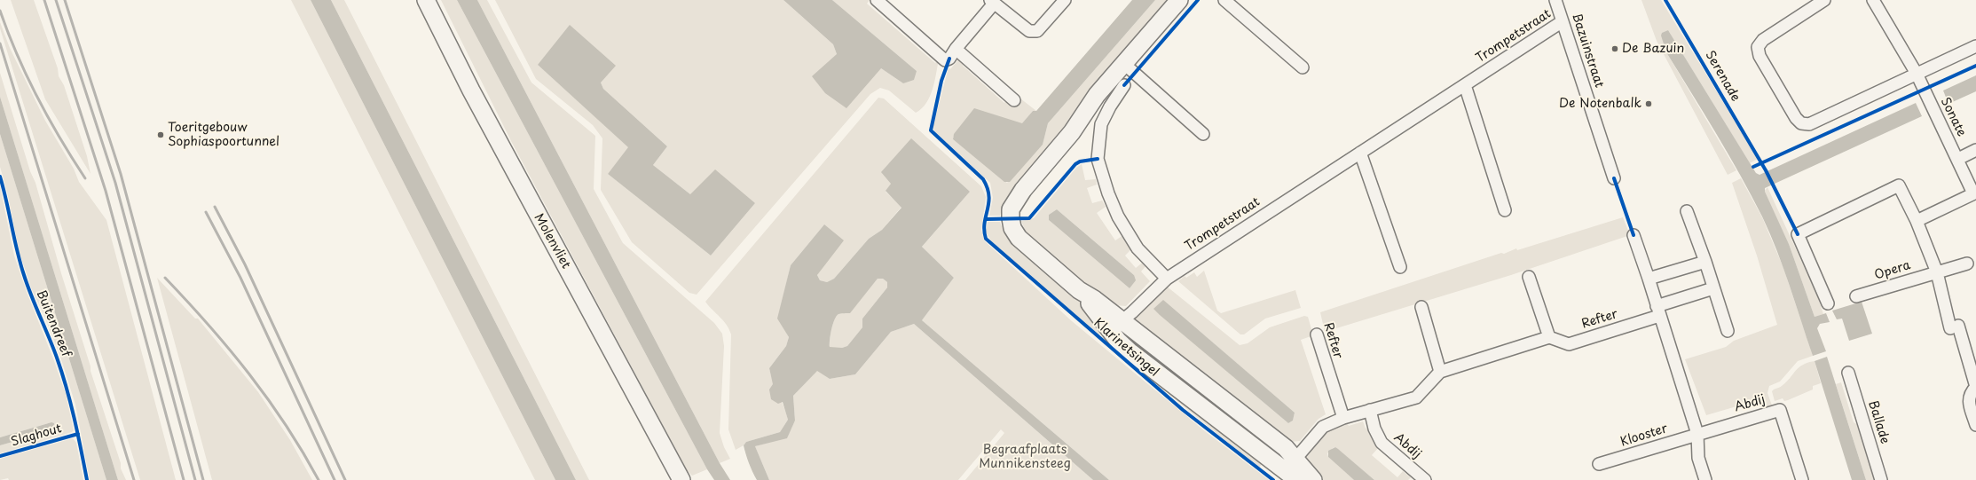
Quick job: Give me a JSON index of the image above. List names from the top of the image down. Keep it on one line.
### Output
{"streets":{"street":["Trompetstraat","Bazuinstraat","Sonate","Molenvliet","Opera","Refter","Klarinetsingel","Abdij","Ballade","Klooster"],"cycle path":["Serenade","Buitendreef","Slaghout"]},"crossings":[["Trompetstraat","Bazuinstraat"],["Trompetstraat","Klarinetsingel"],["Abdij","Klooster"]],"parks":["Begraafplaats Munnikensteeg"],"places":["De Bazuin","De Notenbalk","Toeritgebouw Sophiaspoortunnel"]}
